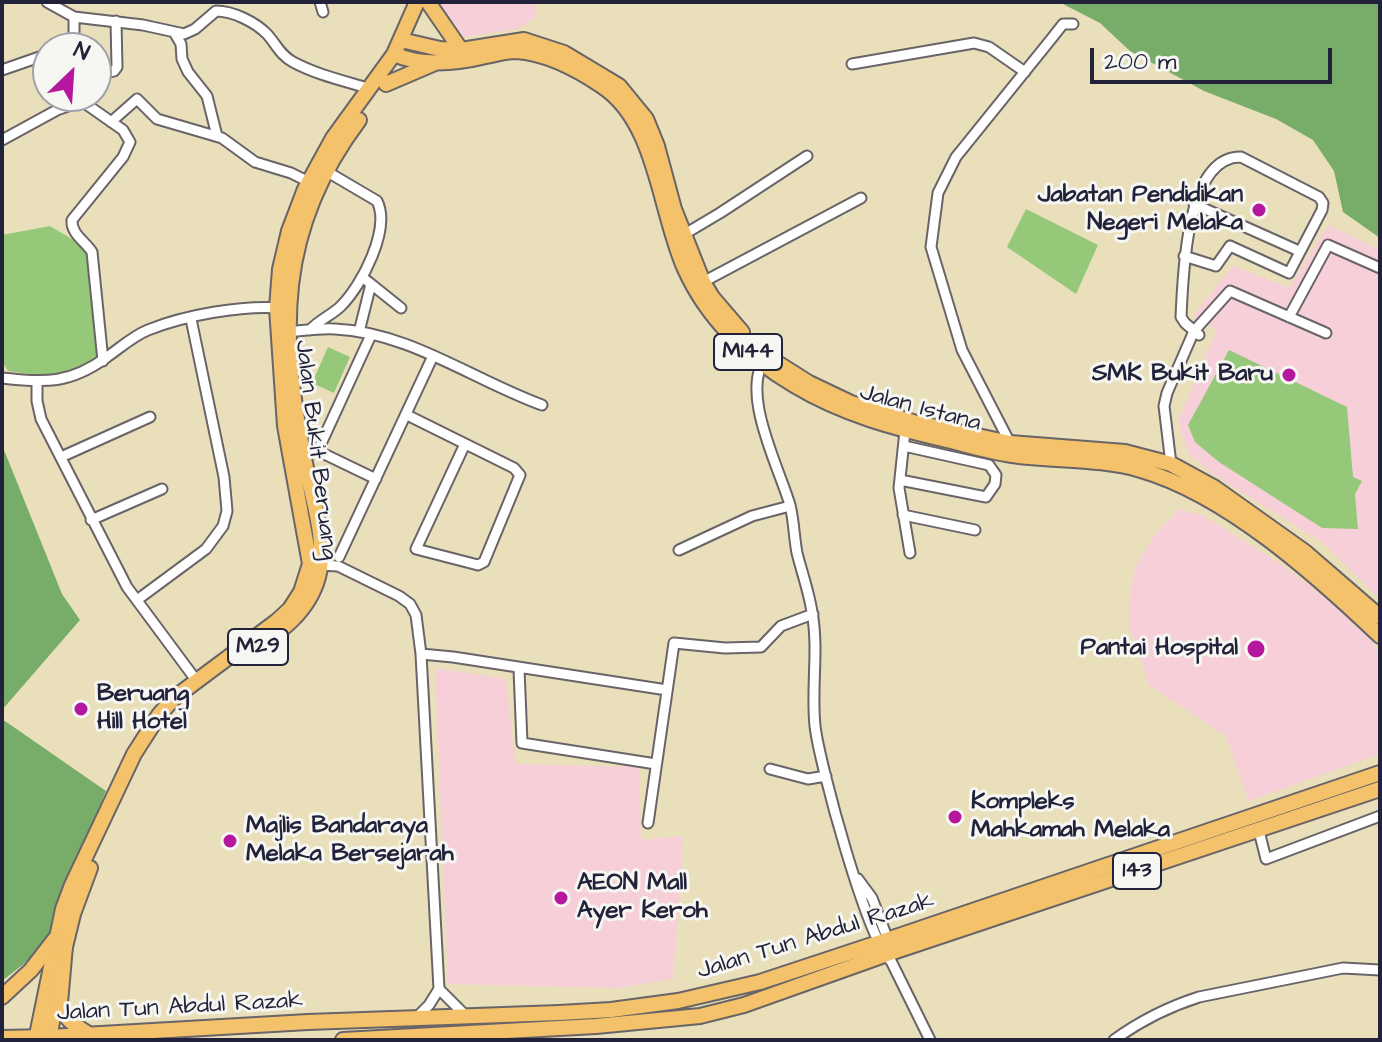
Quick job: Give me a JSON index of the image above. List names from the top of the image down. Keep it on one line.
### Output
{"streets":{"main road":["M144","Jalan Istana","Jalan Bukit Beruang","M29","143","Jalan Tun Abdul Razak"]},"crossings":[["Jalan Istana","Jalan Bukit Beruang"],["Jalan Bukit Beruang","Jalan Tun Abdul Razak"]],"places":["Jabatan Pendidikan Negeri Melaka","SMK Bukit Baru","Pantai Hospital","Beruang Hill Hotel","Kompleks Mahkamah Melaka","Majlis Bandaraya Melaka Bersejarah","AEON Mall Ayer Keroh"],"scale_bar":"200 m","north":"top right"}
